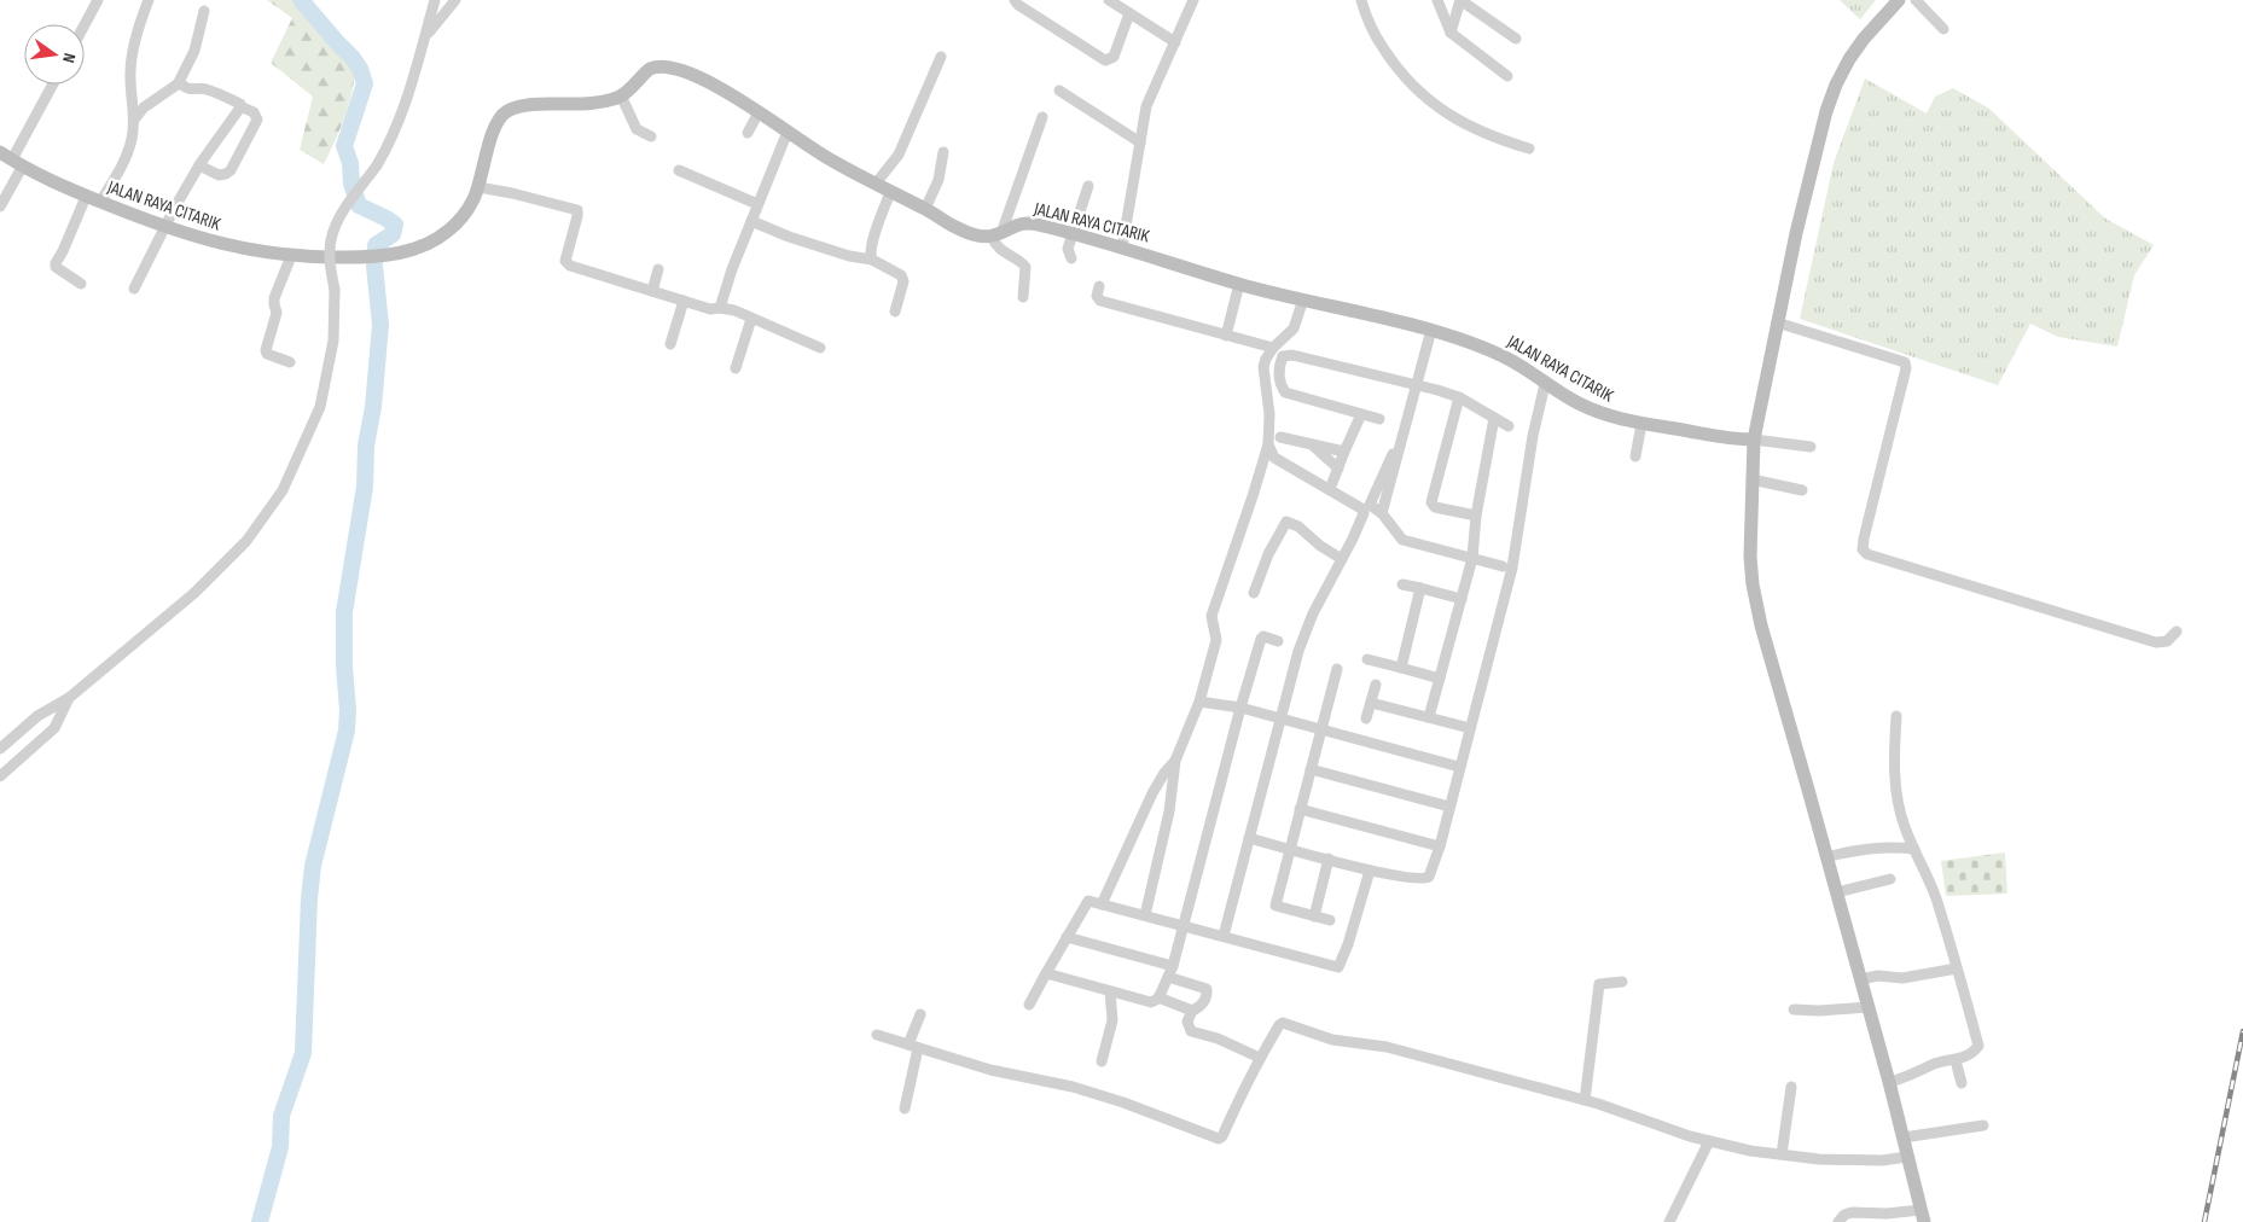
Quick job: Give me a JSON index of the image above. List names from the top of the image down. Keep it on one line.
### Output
{"streets":{"street":["JALAN RAYA CITARIK"]},"north":"right"}
